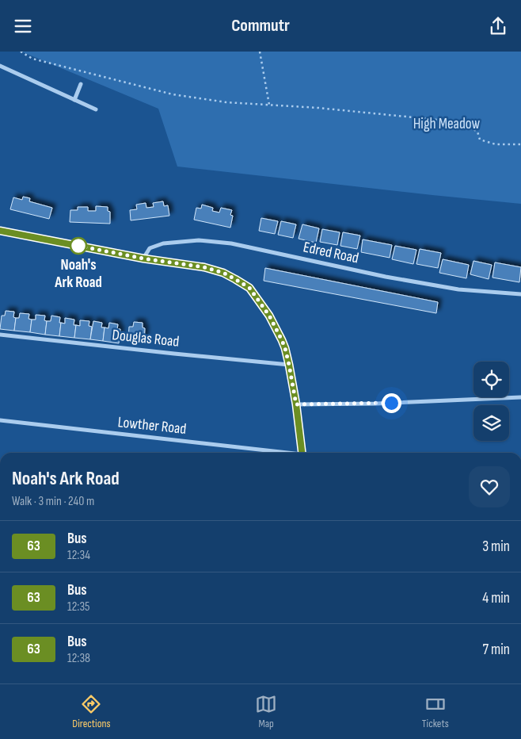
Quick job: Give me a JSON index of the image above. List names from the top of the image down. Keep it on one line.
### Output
{"streets":{"street":["Edred Road","Douglas Road","Lowther Road"]},"parks":["High Meadow"],"places":["Noah's Ark Road"],"lines":["bus line 63"],"page":{"header":"Commutr","heading":["Noah's Ark Road","Walk · 3 min · 240 m"],"list":[{"mark":"63","name":"Bus","note":"12:34","value":"3 min"},{"mark":"63","name":"Bus","note":"12:35","value":"4 min"},{"mark":"63","name":"Bus","note":"12:38","value":"7 min"}],"tabs":["Directions","Map","Tickets"]}}
